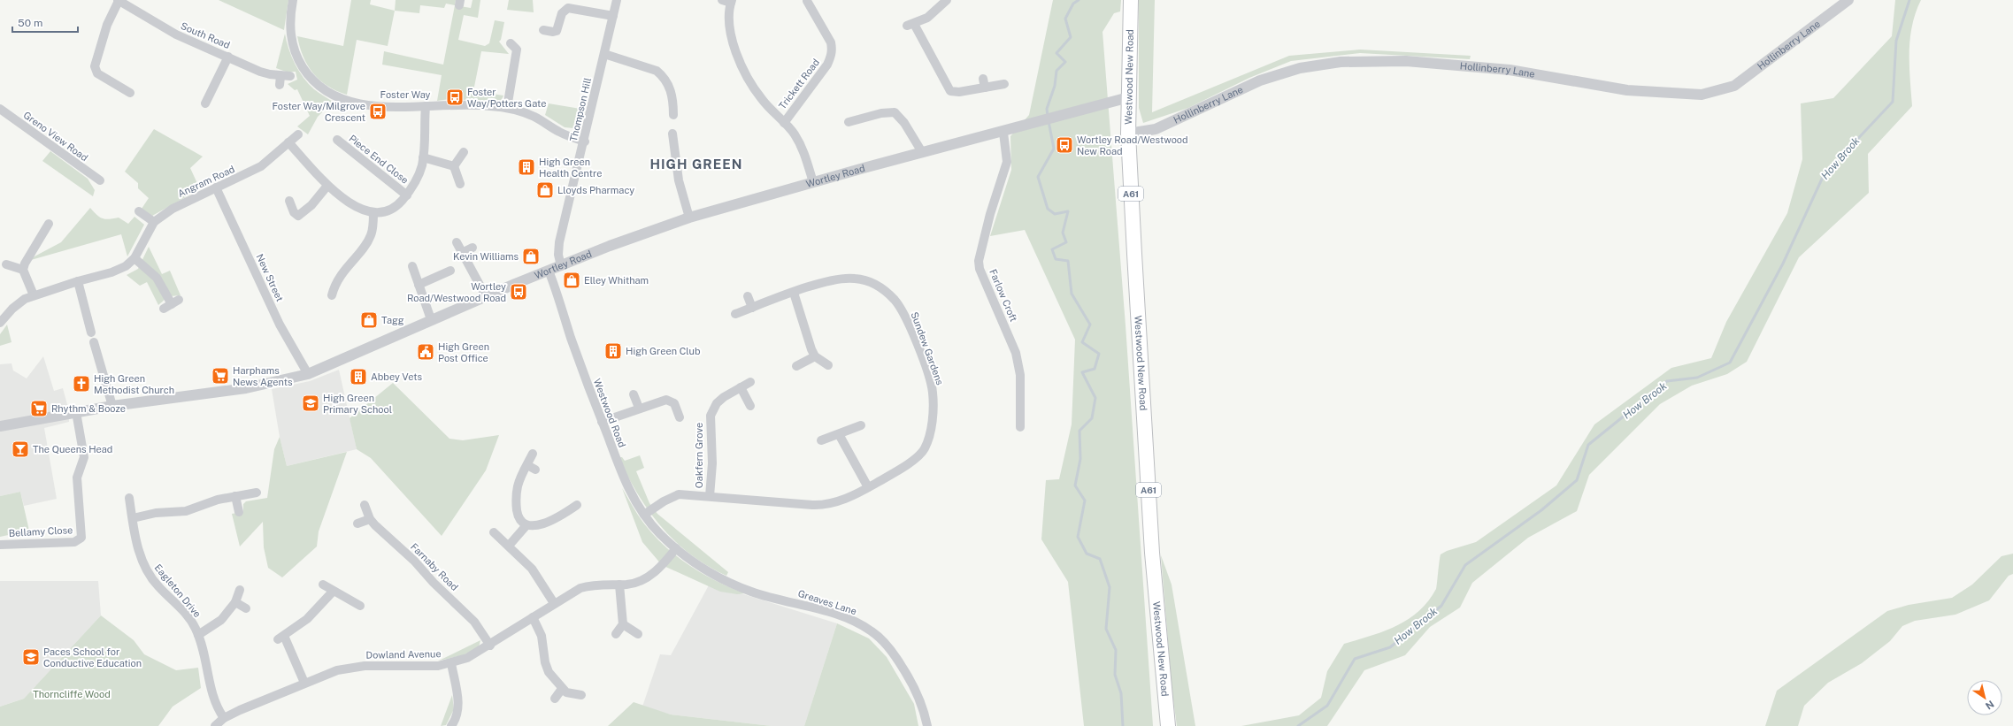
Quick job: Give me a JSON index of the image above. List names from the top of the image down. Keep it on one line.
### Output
{"streets":{"highway":["Westwood New Road","A61"],"street":["South Road","Hollinberry Lane","Trickett Road","Foster Way","Thompson Hill","Greno View Road","Piece End Close","Wortley Road","Angram Road","New Street","Farlow Croft","Sundew Gardens","Westwood Road","Oakfern Grove","Bellamy Close","Farnaby Road","Eagleton Drive","Greaves Lane","Dowland Avenue"]},"crossings":[["Hollinberry Lane","Westwood New Road"],["Westwood New Road","Wortley Road"],["Foster Way","Thompson Hill"],["Thompson Hill","Wortley Road"],["Wortley Road","New Street"],["Wortley Road","Farlow Croft"],["Wortley Road","Westwood Road"],["Wortley Road","Bellamy Close"],["Angram Road","New Street"],["Sundew Gardens","Westwood Road"],["Sundew Gardens","Oakfern Grove"],["Westwood Road","Greaves Lane"],["Westwood Road","Dowland Avenue"],["Farnaby Road","Dowland Avenue"],["Eagleton Drive","Dowland Avenue"],["Greaves Lane","Dowland Avenue"]],"districts":["HIGH GREEN"],"water":["How Brook"],"parks":["Thorncliffe Wood"],"places":{"bus stop":["Foster Way/Potters Gate","Foster Way/Milgrove Crescent","Wortley Road/Westwood New Road","Wortley Road/Westwood Road"],"building":["High Green Health Centre","High Green Club","Abbey Vets"],"shop":["Lloyds Pharmacy","Kevin Williams","Elley Whitham","Tagg"],"public building":["High Green Post Office"],"supermarket":["Harphams News Agents","Rhythm & Booze"],"church":["High Green Methodist Church"],"school or university":["High Green Primary School","Paces School for Conductive Education"],"bar":["The Queens Head"]},"scale_bar":"50 m","north":"bottom right"}
